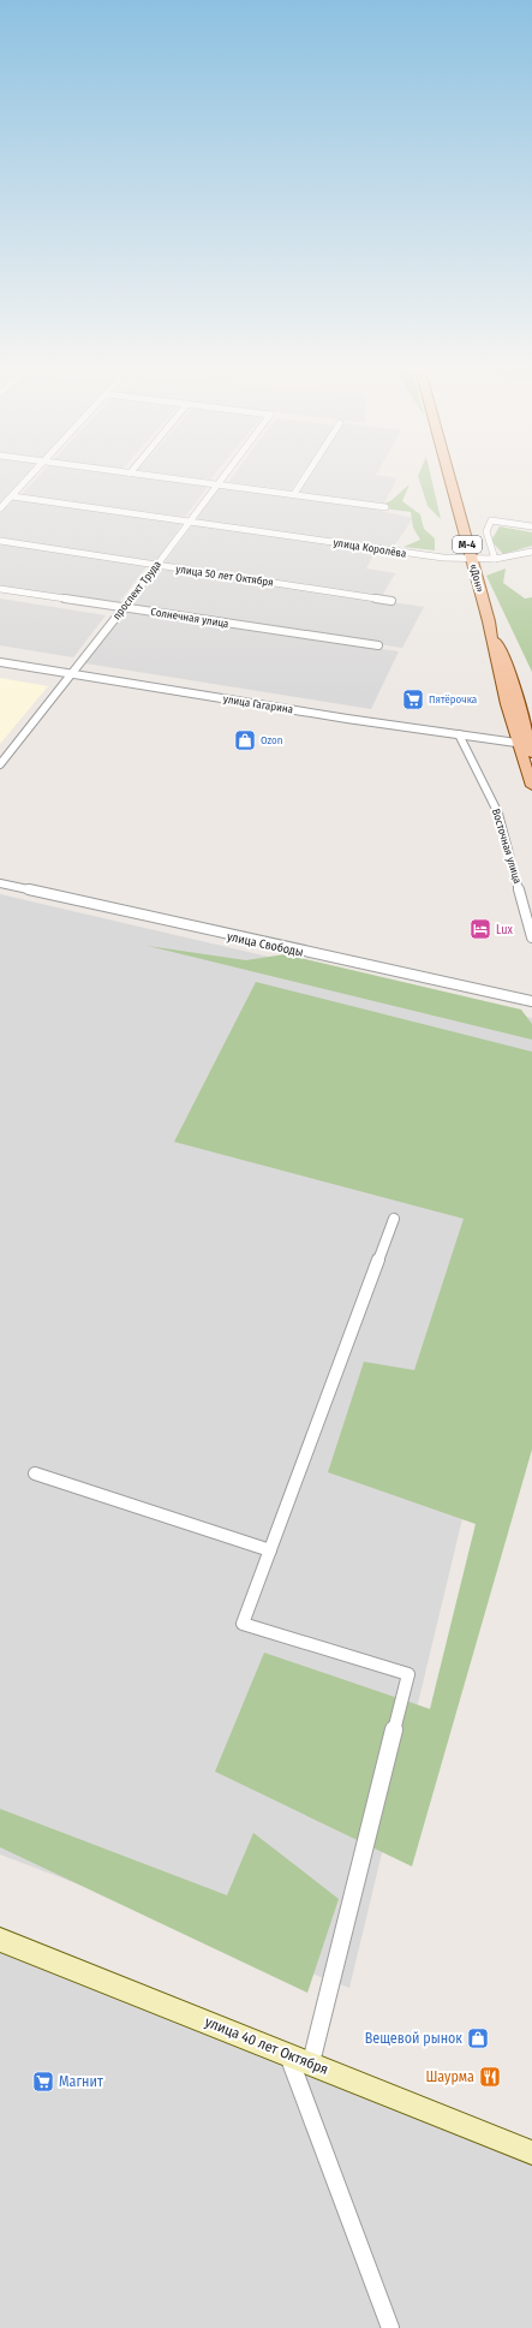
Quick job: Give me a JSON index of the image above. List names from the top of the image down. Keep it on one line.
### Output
{"streets":{"main road":["М-4","«Дон»"],"street":["улица Королёва","улица 50 лет Октября","проспект Труда","Солнечная улица","улица Гагарина","Восточная улица","улица Свободы","улица 40 лет Октября"]},"crossings":[["улица Королёва","«Дон»"],["улица Королёва","проспект Труда"],["улица 50 лет Октября","проспект Труда"],["«Дон»","улица Гагарина"],["проспект Труда","Солнечная улица"],["проспект Труда","улица Гагарина"],["улица Гагарина","Восточная улица"]],"places":{"supermarket":["Пятёрочка","Магнит"],"shop":["Ozon","Вещевой рынок"],"hotel":["Lux"],"restaurant":["Шаурма"]}}
